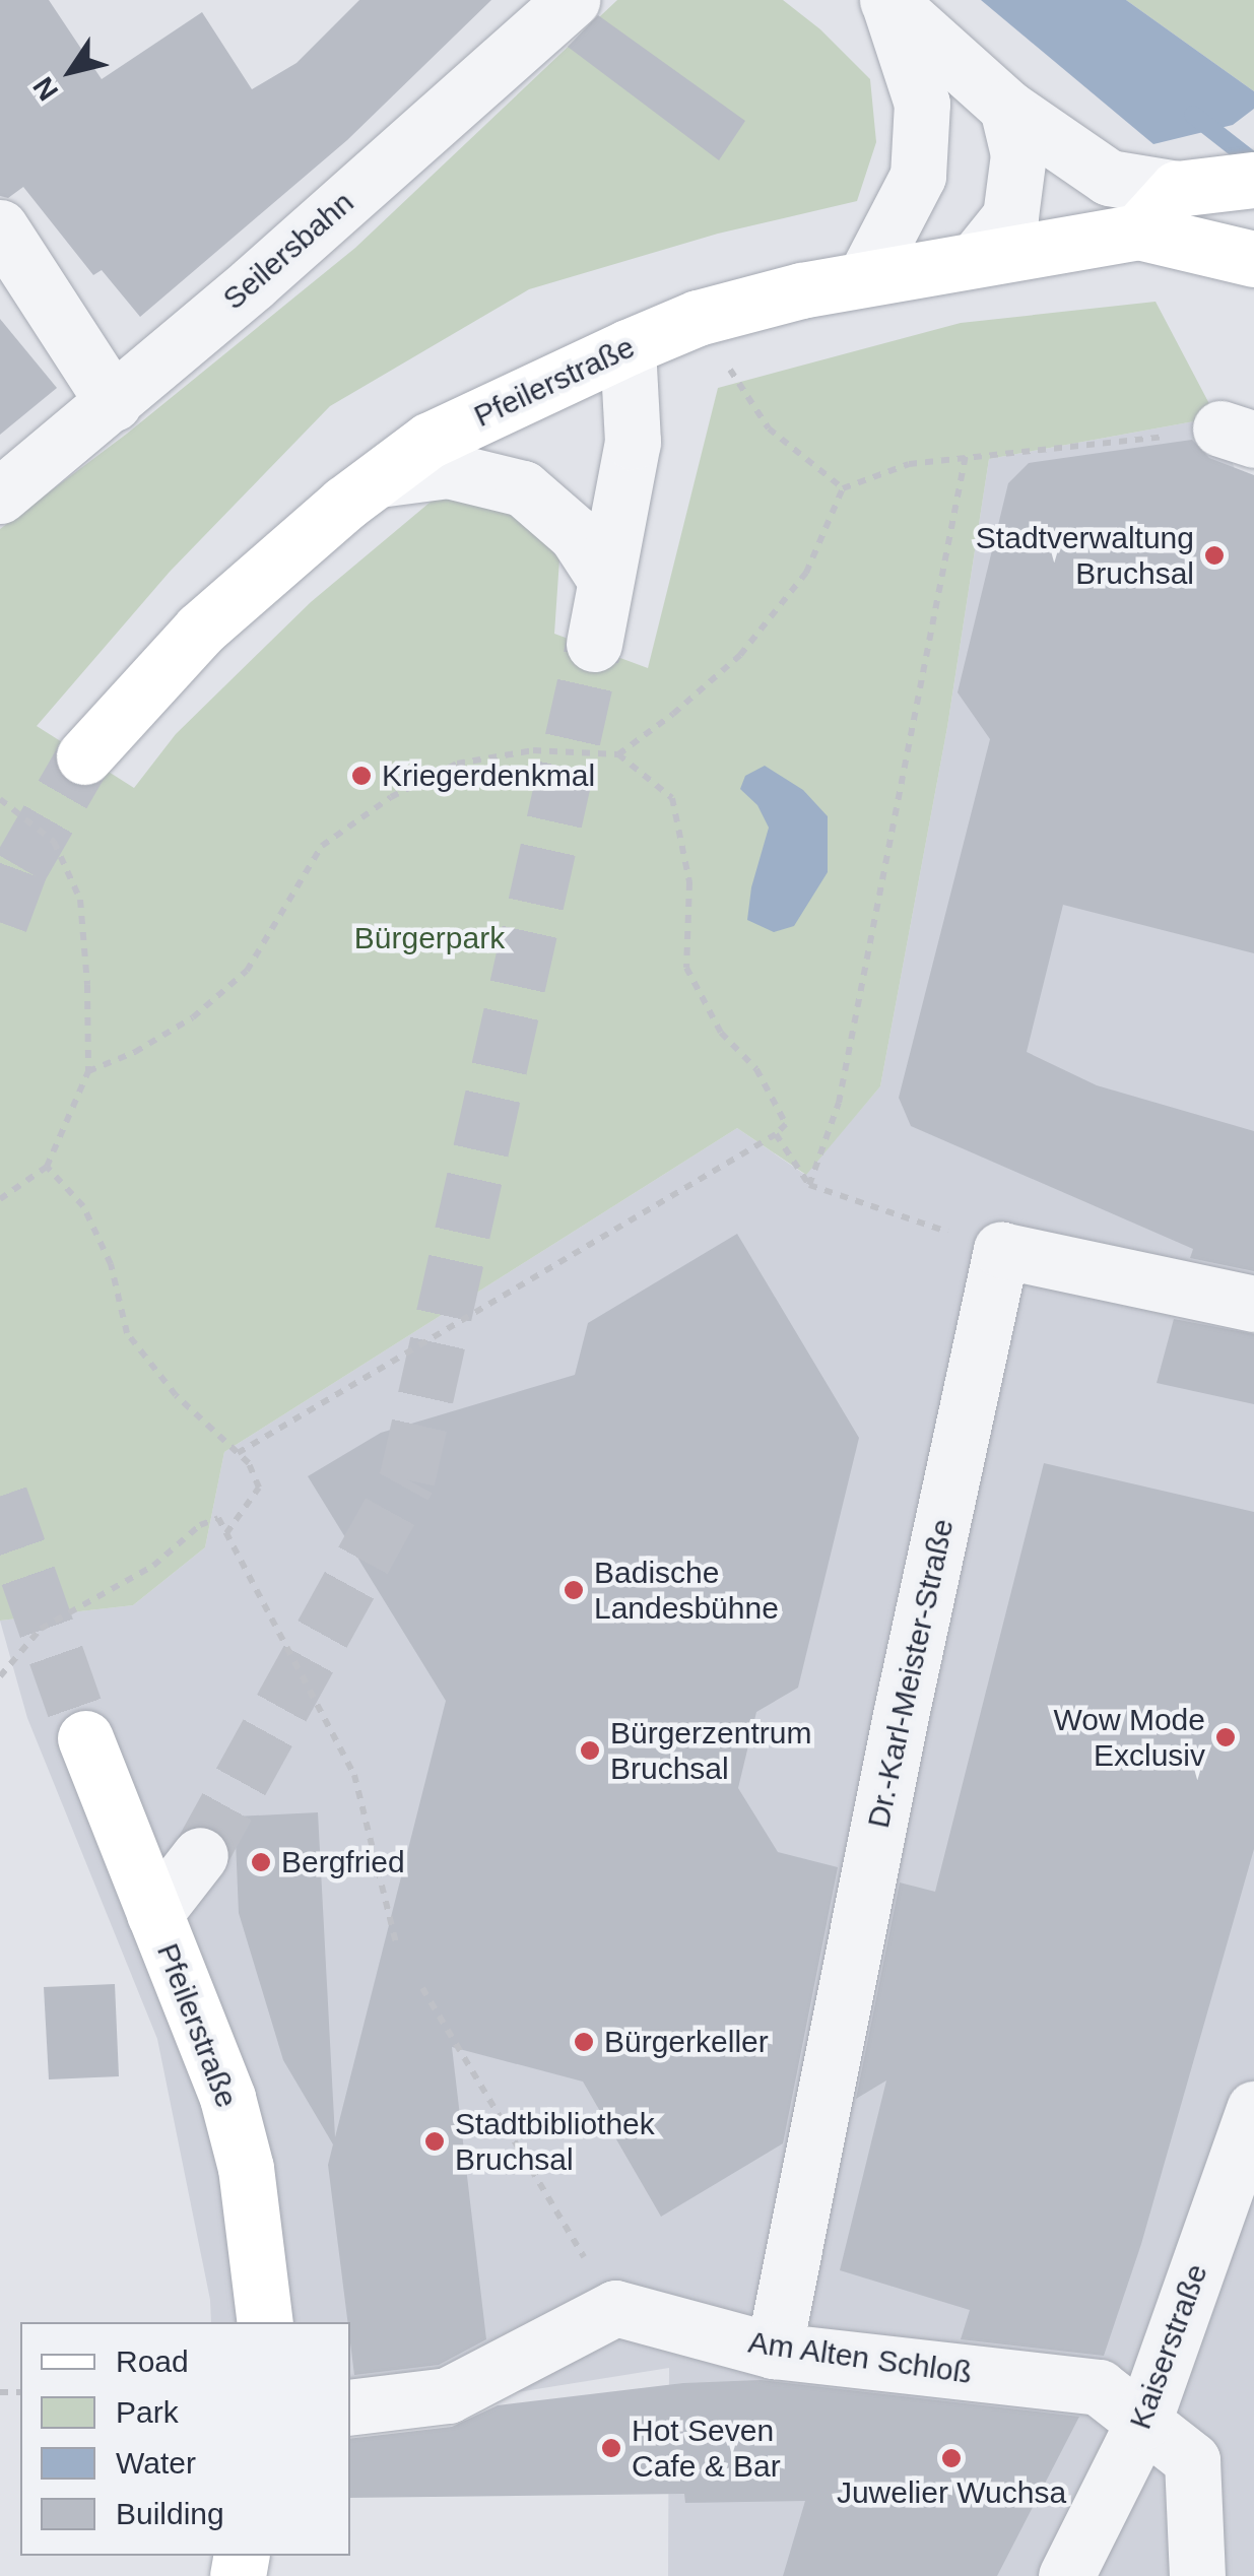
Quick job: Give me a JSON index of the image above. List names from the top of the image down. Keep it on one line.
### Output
{"streets":{"main road":["Pfeilerstraße"],"street":["Seilersbahn","Dr.-Karl-Meister-Straße","Kaiserstraße","Am Alten Schloß"]},"crossings":[["Dr.-Karl-Meister-Straße","Am Alten Schloß"],["Kaiserstraße","Am Alten Schloß"]],"parks":["Bürgerpark"],"places":["Stadtverwaltung Bruchsal","Kriegerdenkmal","Badische Landesbühne","Wow Mode Exclusiv","Bürgerzentrum Bruchsal","Bergfried","Bürgerkeller","Stadtbibliothek Bruchsal","Hot Seven Cafe & Bar","Juwelier Wuchsa"],"legend":["Road","Park","Water","Building"],"north":"bottom left"}
